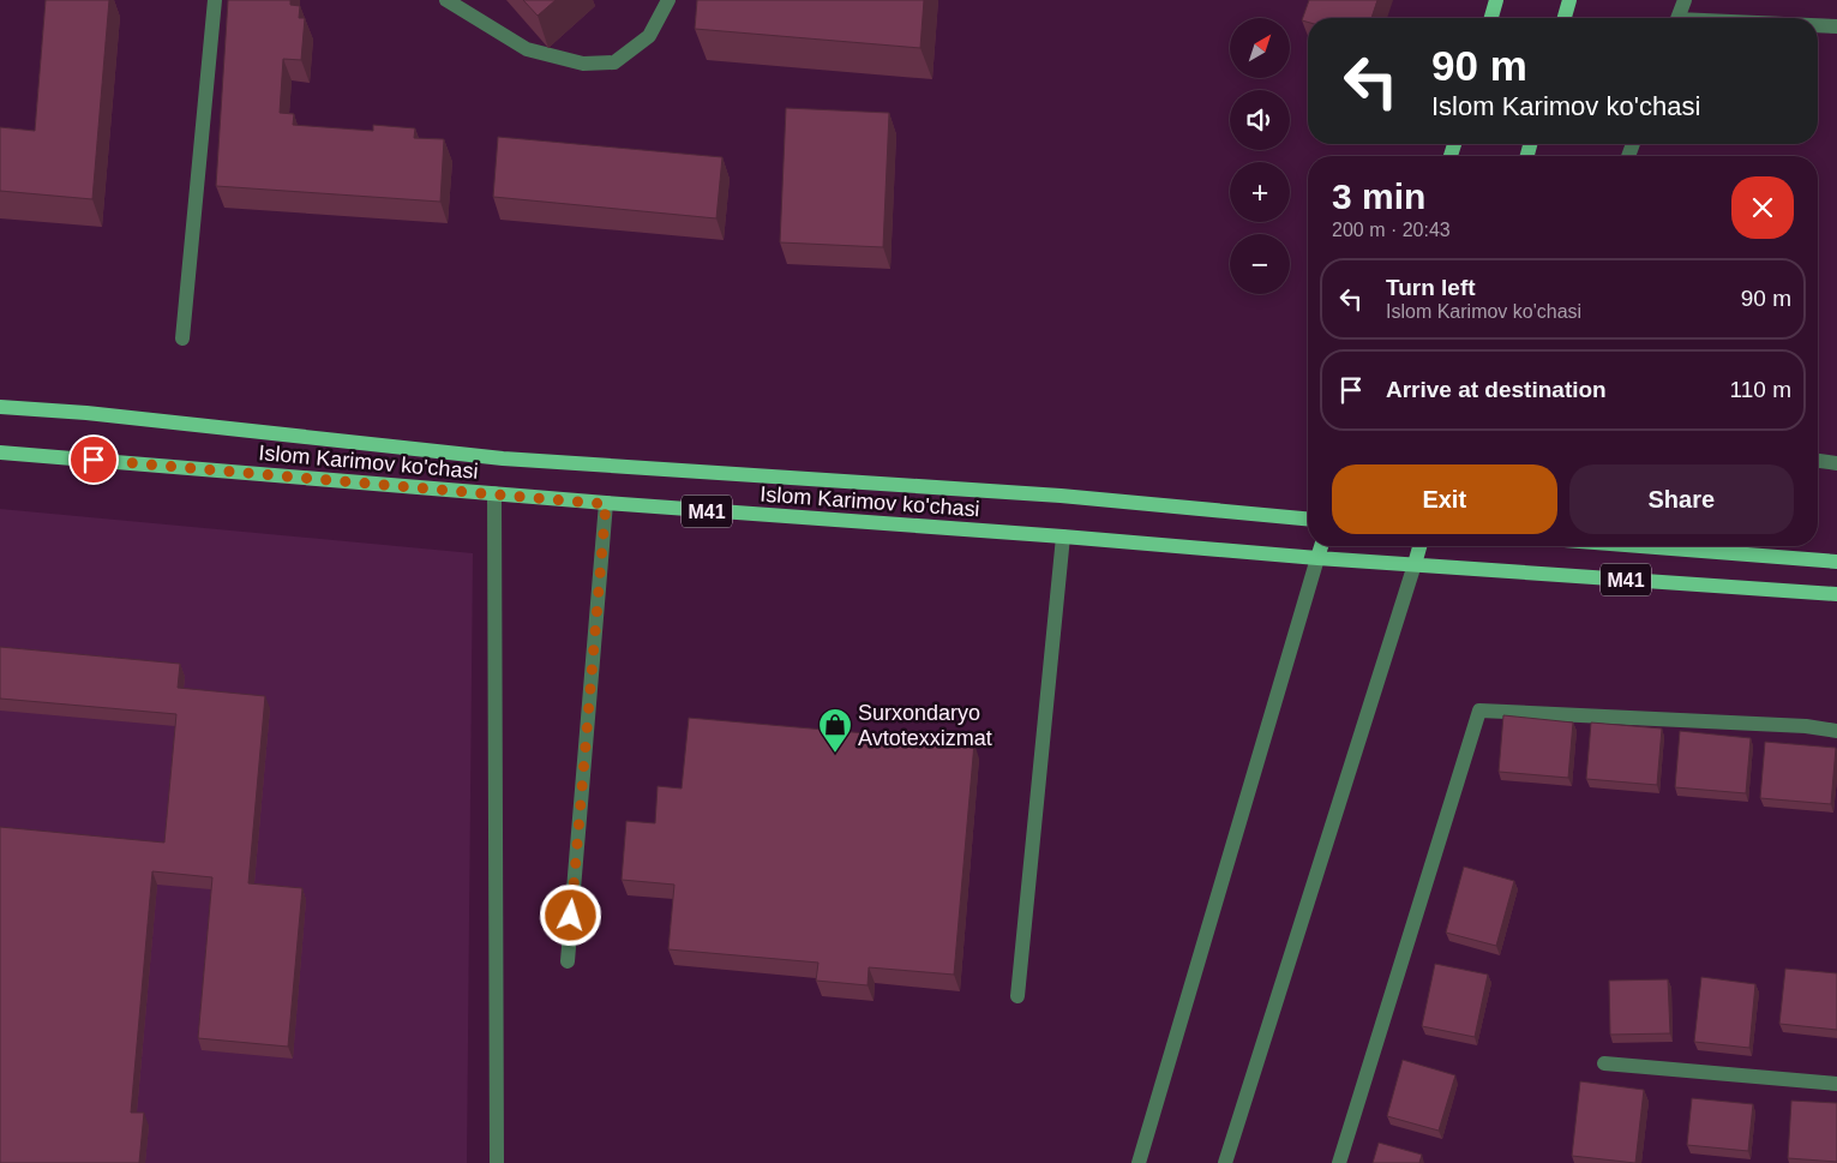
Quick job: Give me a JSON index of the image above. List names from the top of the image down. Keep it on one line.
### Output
{"streets":{"main road":["Islom Karimov ko'chasi","M41"]},"crossings":[["Islom Karimov ko'chasi","M41"]],"places":{"shop":["Surxondaryo Avtotexxizmat"]},"north":"top right","page":{"map_buttons":["+","−"],"turn":["90 m","Islom Karimov ko'chasi"],"heading":["3 min","200 m · 20:43"],"list":[{"name":"Turn left","note":"Islom Karimov ko'chasi","value":"90 m"},{"name":"Arrive at destination","value":"110 m"}],"buttons":["Exit","Share"]}}
